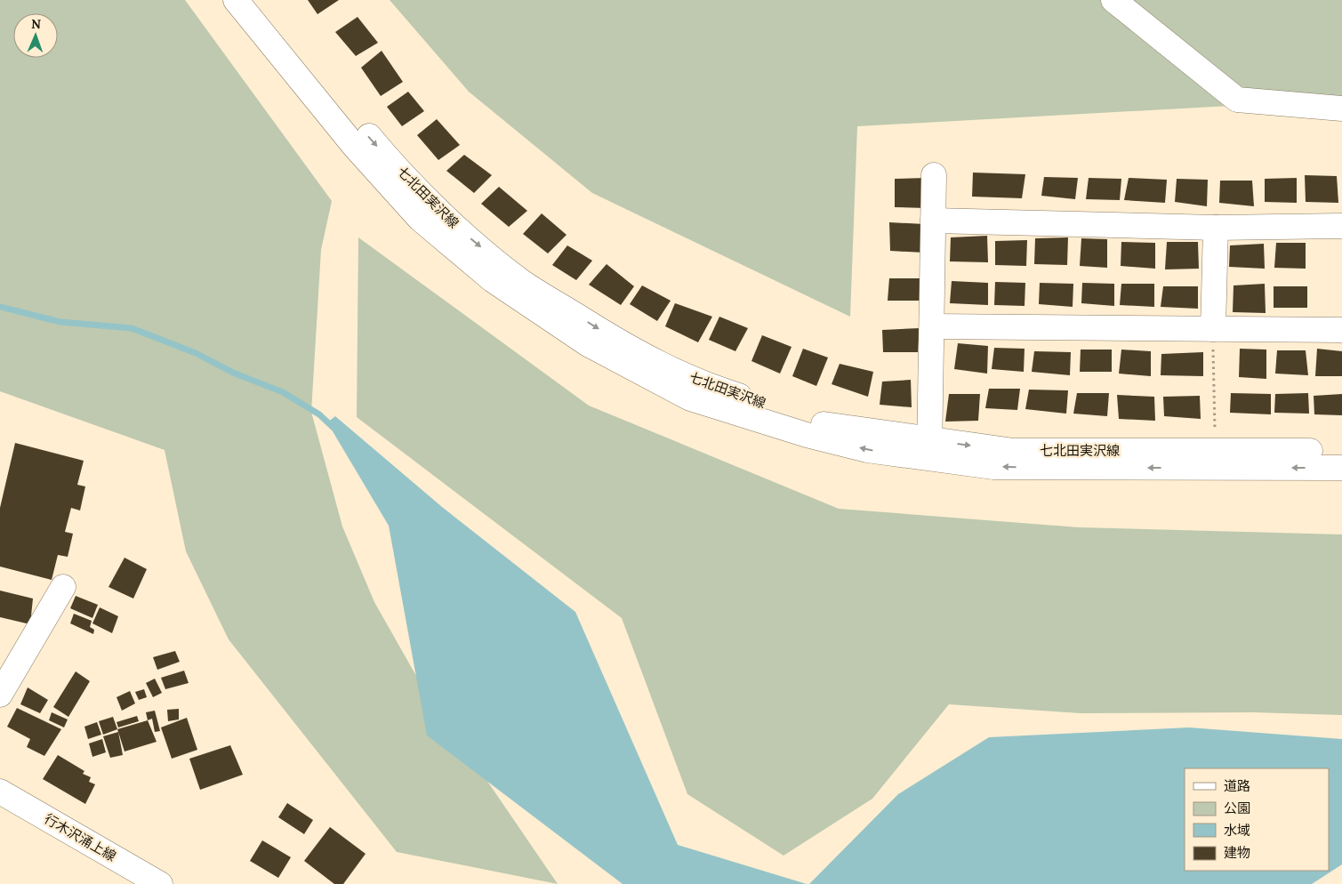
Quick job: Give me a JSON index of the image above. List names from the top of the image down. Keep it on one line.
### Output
{"streets":{"street":["七北田実沢線","行木沢涌上線"]},"legend":["道路","公園","水域","建物"],"north":"top"}
